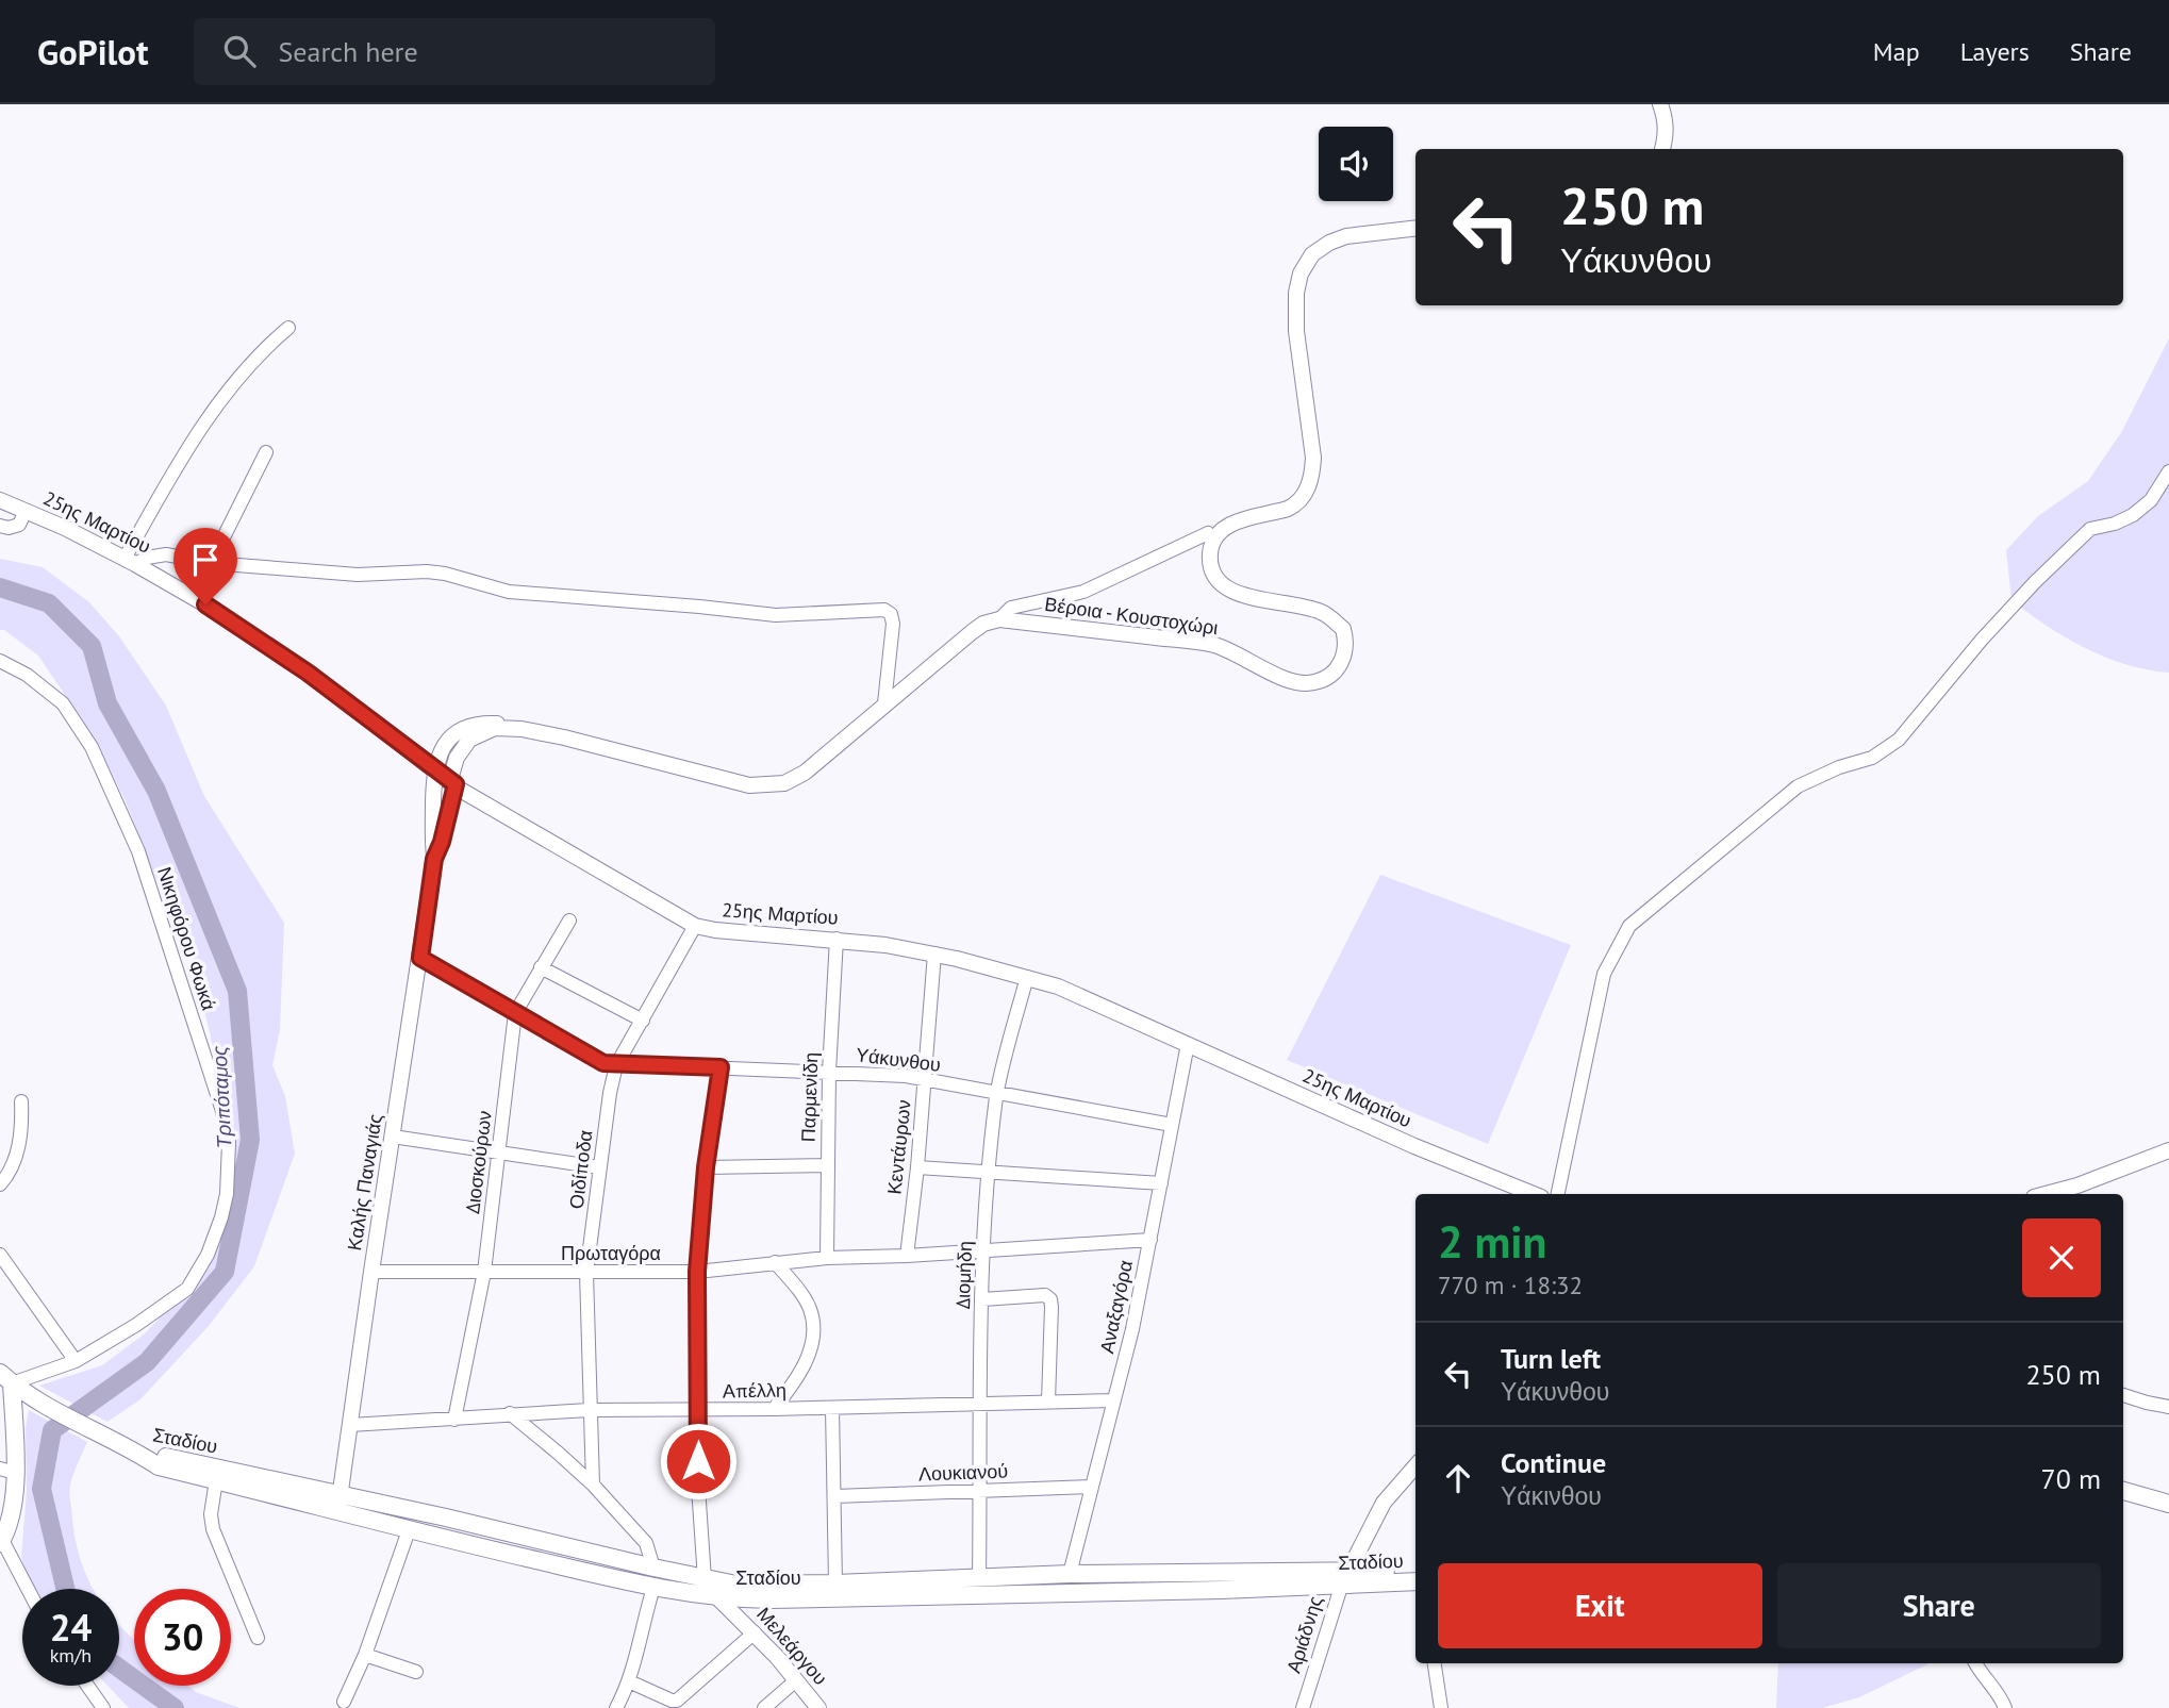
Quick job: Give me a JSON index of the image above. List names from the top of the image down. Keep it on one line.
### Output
{"streets":{"main road":["Σταδίου"],"street":["25ης Μαρτίου","Βέροια - Κουστοχώρι","Νικηφόρου Φωκά","Υάκυνθου","Παρμενίδη","Κεντάυρων","Διοσκούρων","Οιδίποδα","Καλής Παναγιάς","Πρωταγόρα","Διομήδη","Αναξαγόρα","Απέλλη","Λουκιανού","Αριάδνης","Μελεάργου"]},"crossings":[["25ης Μαρτίου","Παρμενίδη"],["25ης Μαρτίου","Κεντάυρων"],["25ης Μαρτίου","Οιδίποδα"],["25ης Μαρτίου","Καλής Παναγιάς"],["25ης Μαρτίου","Διομήδη"],["25ης Μαρτίου","Αναξαγόρα"],["Νικηφόρου Φωκά","Σταδίου"],["Υάκυνθου","Παρμενίδη"],["Υάκυνθου","Κεντάυρων"],["Υάκυνθου","Οιδίποδα"],["Υάκυνθου","Διομήδη"],["Υάκυνθου","Αναξαγόρα"],["Παρμενίδη","Πρωταγόρα"],["Κεντάυρων","Πρωταγόρα"],["Διοσκούρων","Πρωταγόρα"],["Διοσκούρων","Απέλλη"],["Οιδίποδα","Πρωταγόρα"],["Οιδίποδα","Απέλλη"],["Καλής Παναγιάς","Πρωταγόρα"],["Καλής Παναγιάς","Απέλλη"],["Καλής Παναγιάς","Σταδίου"],["Πρωταγόρα","Διομήδη"],["Πρωταγόρα","Αναξαγόρα"],["Διομήδη","Απέλλη"],["Διομήδη","Σταδίου"],["Διομήδη","Λουκιανού"],["Αναξαγόρα","Απέλλη"],["Αναξαγόρα","Σταδίου"],["Αναξαγόρα","Λουκιανού"],["Σταδίου","Αριάδνης"],["Σταδίου","Μελεάργου"]],"water":["Τριπόταμος"],"page":{"header":"GoPilot","search":"Search here","nav":["Map","Layers","Share"],"turn":["250 m","Υάκυνθου"],"heading":["2 min","770 m · 18:32"],"list":[{"name":"Turn left","note":"Υάκυνθου","value":"250 m"},{"name":"Continue","note":"Υάκινθου","value":"70 m"}],"buttons":["Exit","Share"],"speed":"24 km/h","limit":"30"}}
